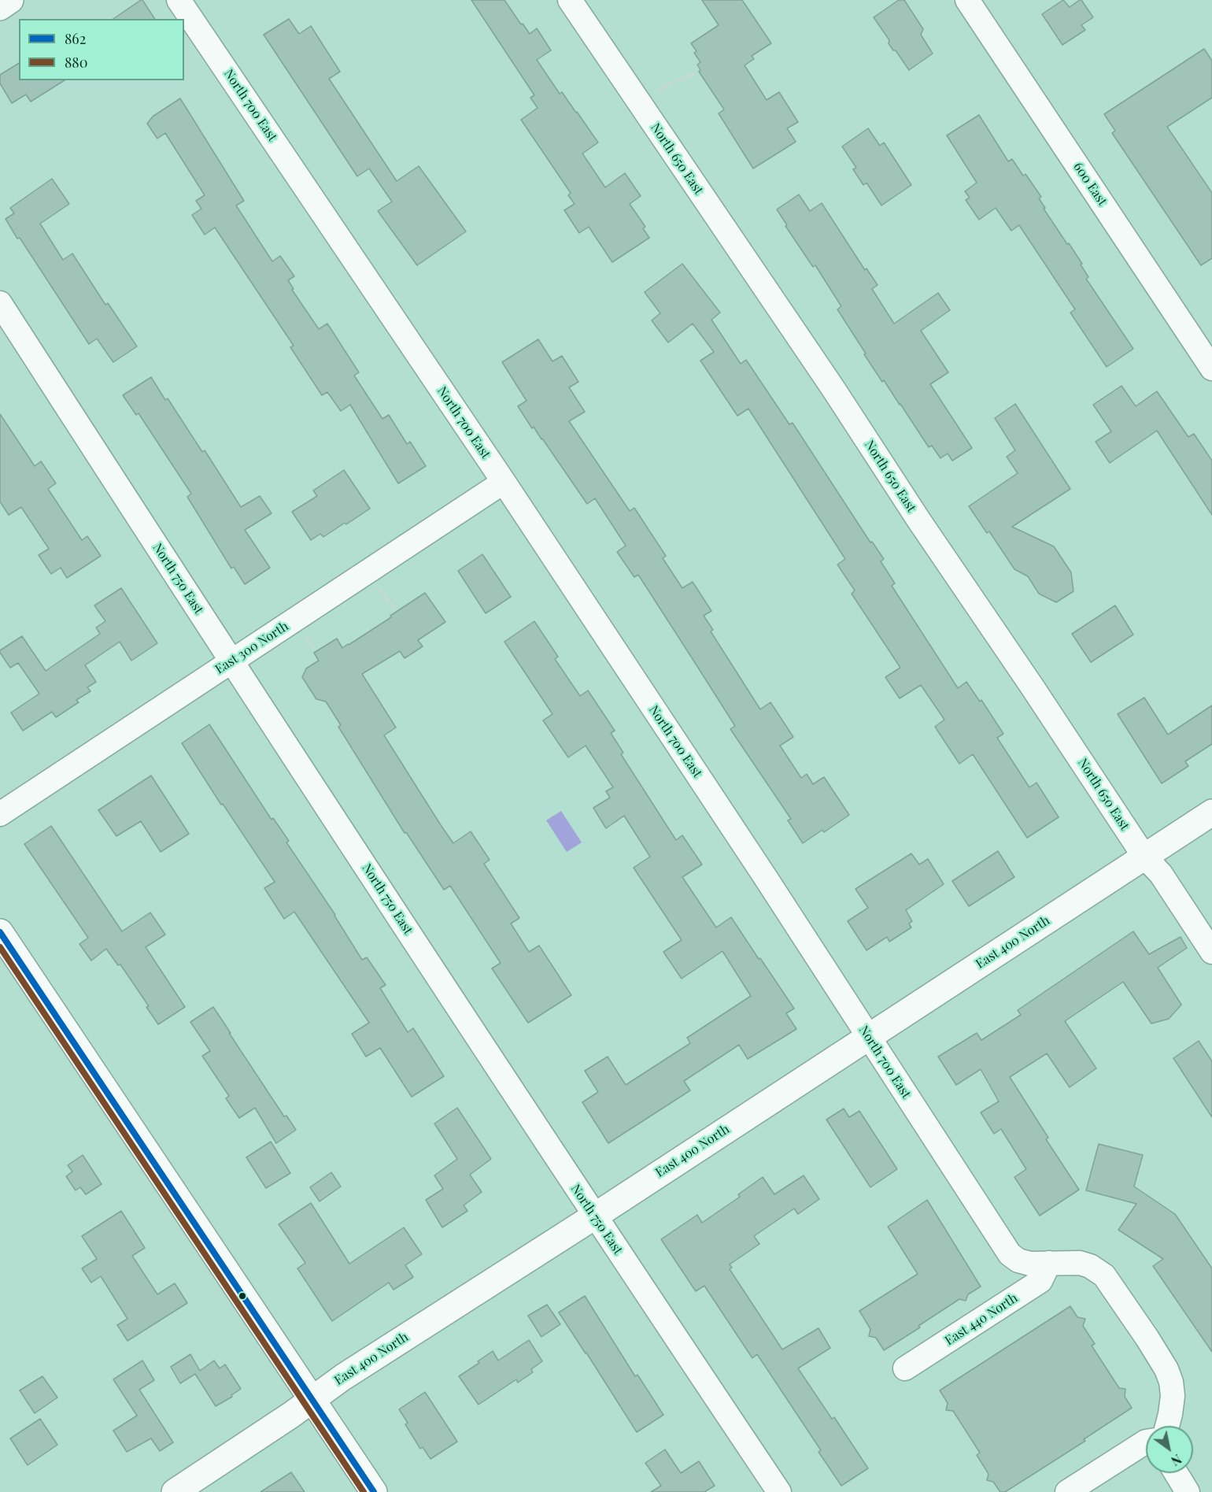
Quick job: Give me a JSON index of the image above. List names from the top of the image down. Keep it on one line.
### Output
{"streets":{"main road":["East 400 North"],"street":["North 700 East","North 650 East","600 East","North 750 East","East 300 North","East 440 North"]},"crossings":[["North 700 East","East 300 North"],["North 700 East","East 400 North"],["North 700 East","East 440 North"],["North 650 East","East 400 North"],["North 750 East","East 300 North"],["North 750 East","East 400 North"]],"lines":["transit line 862","transit line 880"],"legend":["862","880"],"north":"bottom right"}
